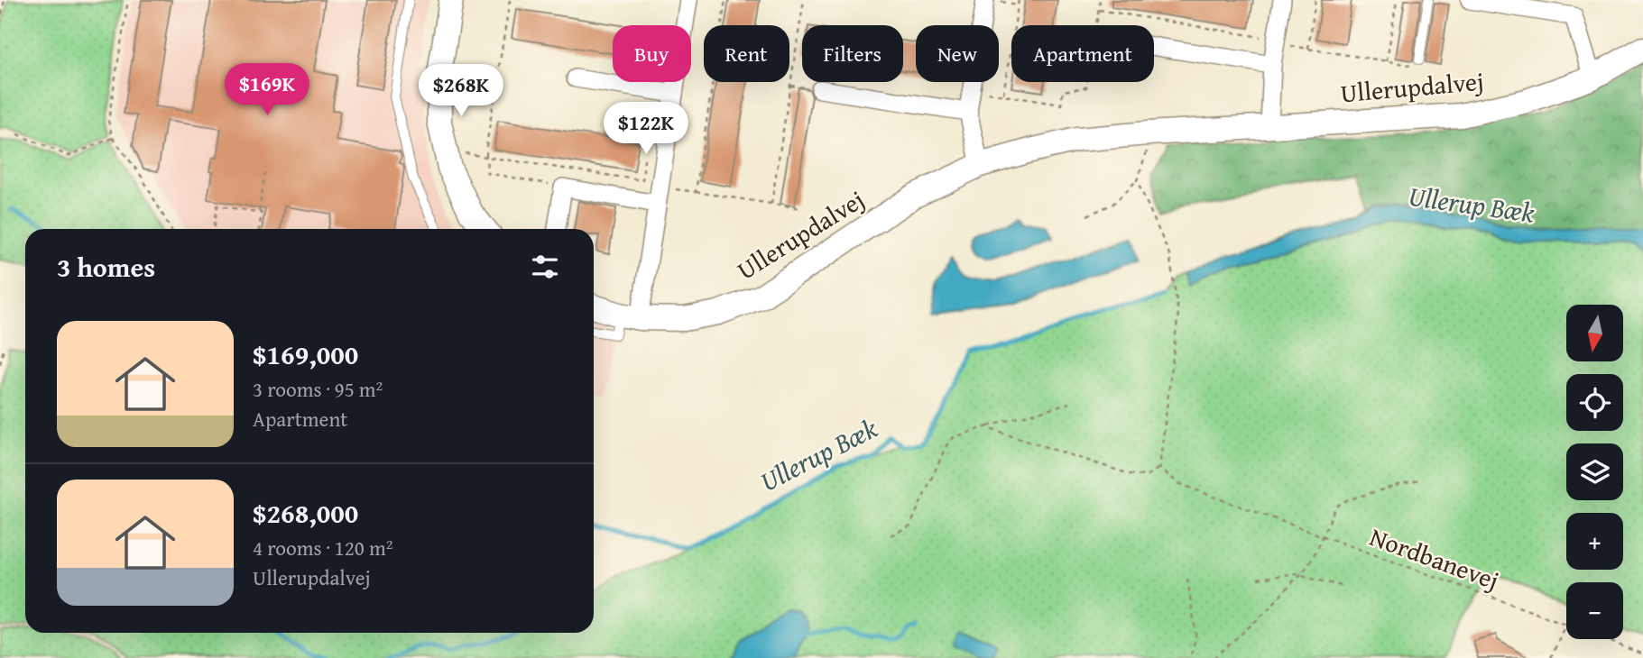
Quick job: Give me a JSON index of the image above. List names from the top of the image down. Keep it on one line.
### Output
{"streets":{"street":["Ullerupdalvej"],"path":["Nordbanevej"]},"water":["Ullerup Bæk"],"north":"bottom","page":{"chip":["Buy","Rent","Filters","New","Apartment"],"price":["$169K","$268K","$122K"],"heading":"3 homes","map_buttons":["+","−"],"list":[{"name":"$169,000","note":"3 rooms · 95 m² · Apartment"},{"name":"$268,000","note":"4 rooms · 120 m² · Ullerupdalvej"}]}}
